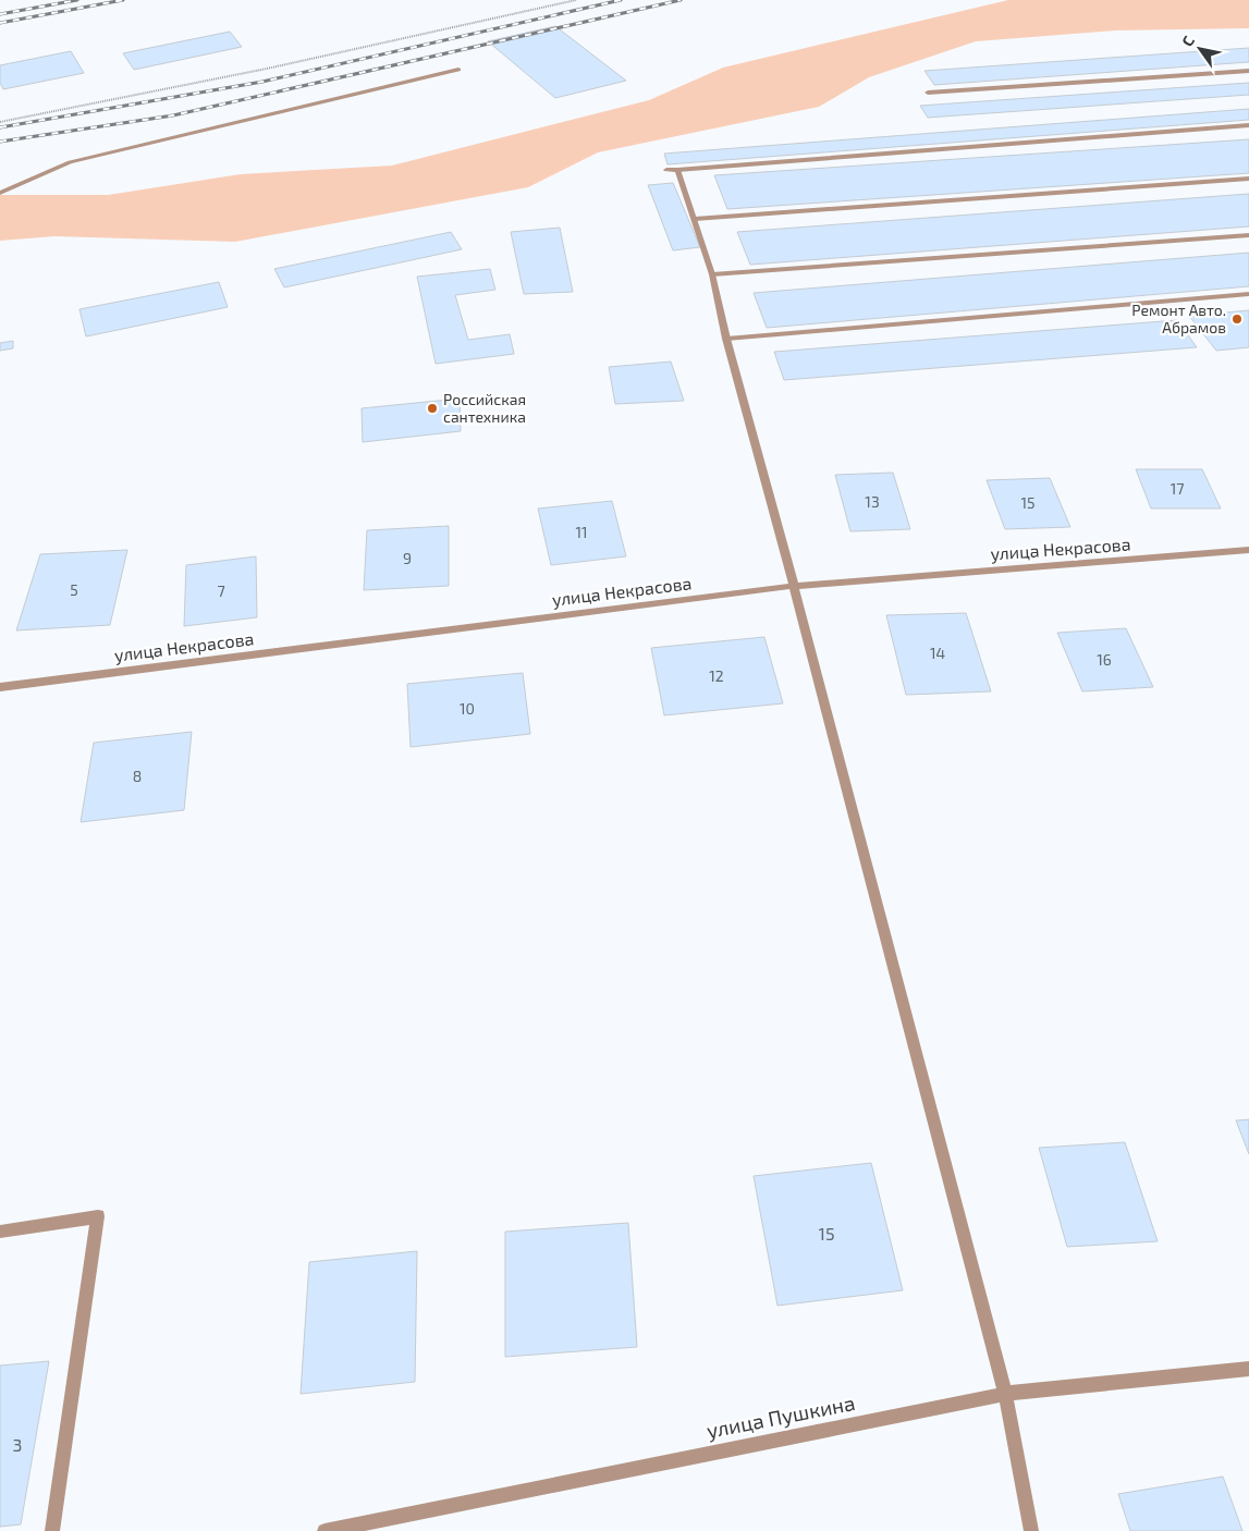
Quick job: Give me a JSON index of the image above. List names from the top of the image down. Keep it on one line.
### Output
{"streets":{"street":["улица Некрасова","улица Пушкина"]},"places":["Ремонт Авто. Абрамов","Российская сантехника"],"house_numbers":["17","13","15","11","9","5","7","14","16","12","10","8","15","3"],"north":"top left"}
